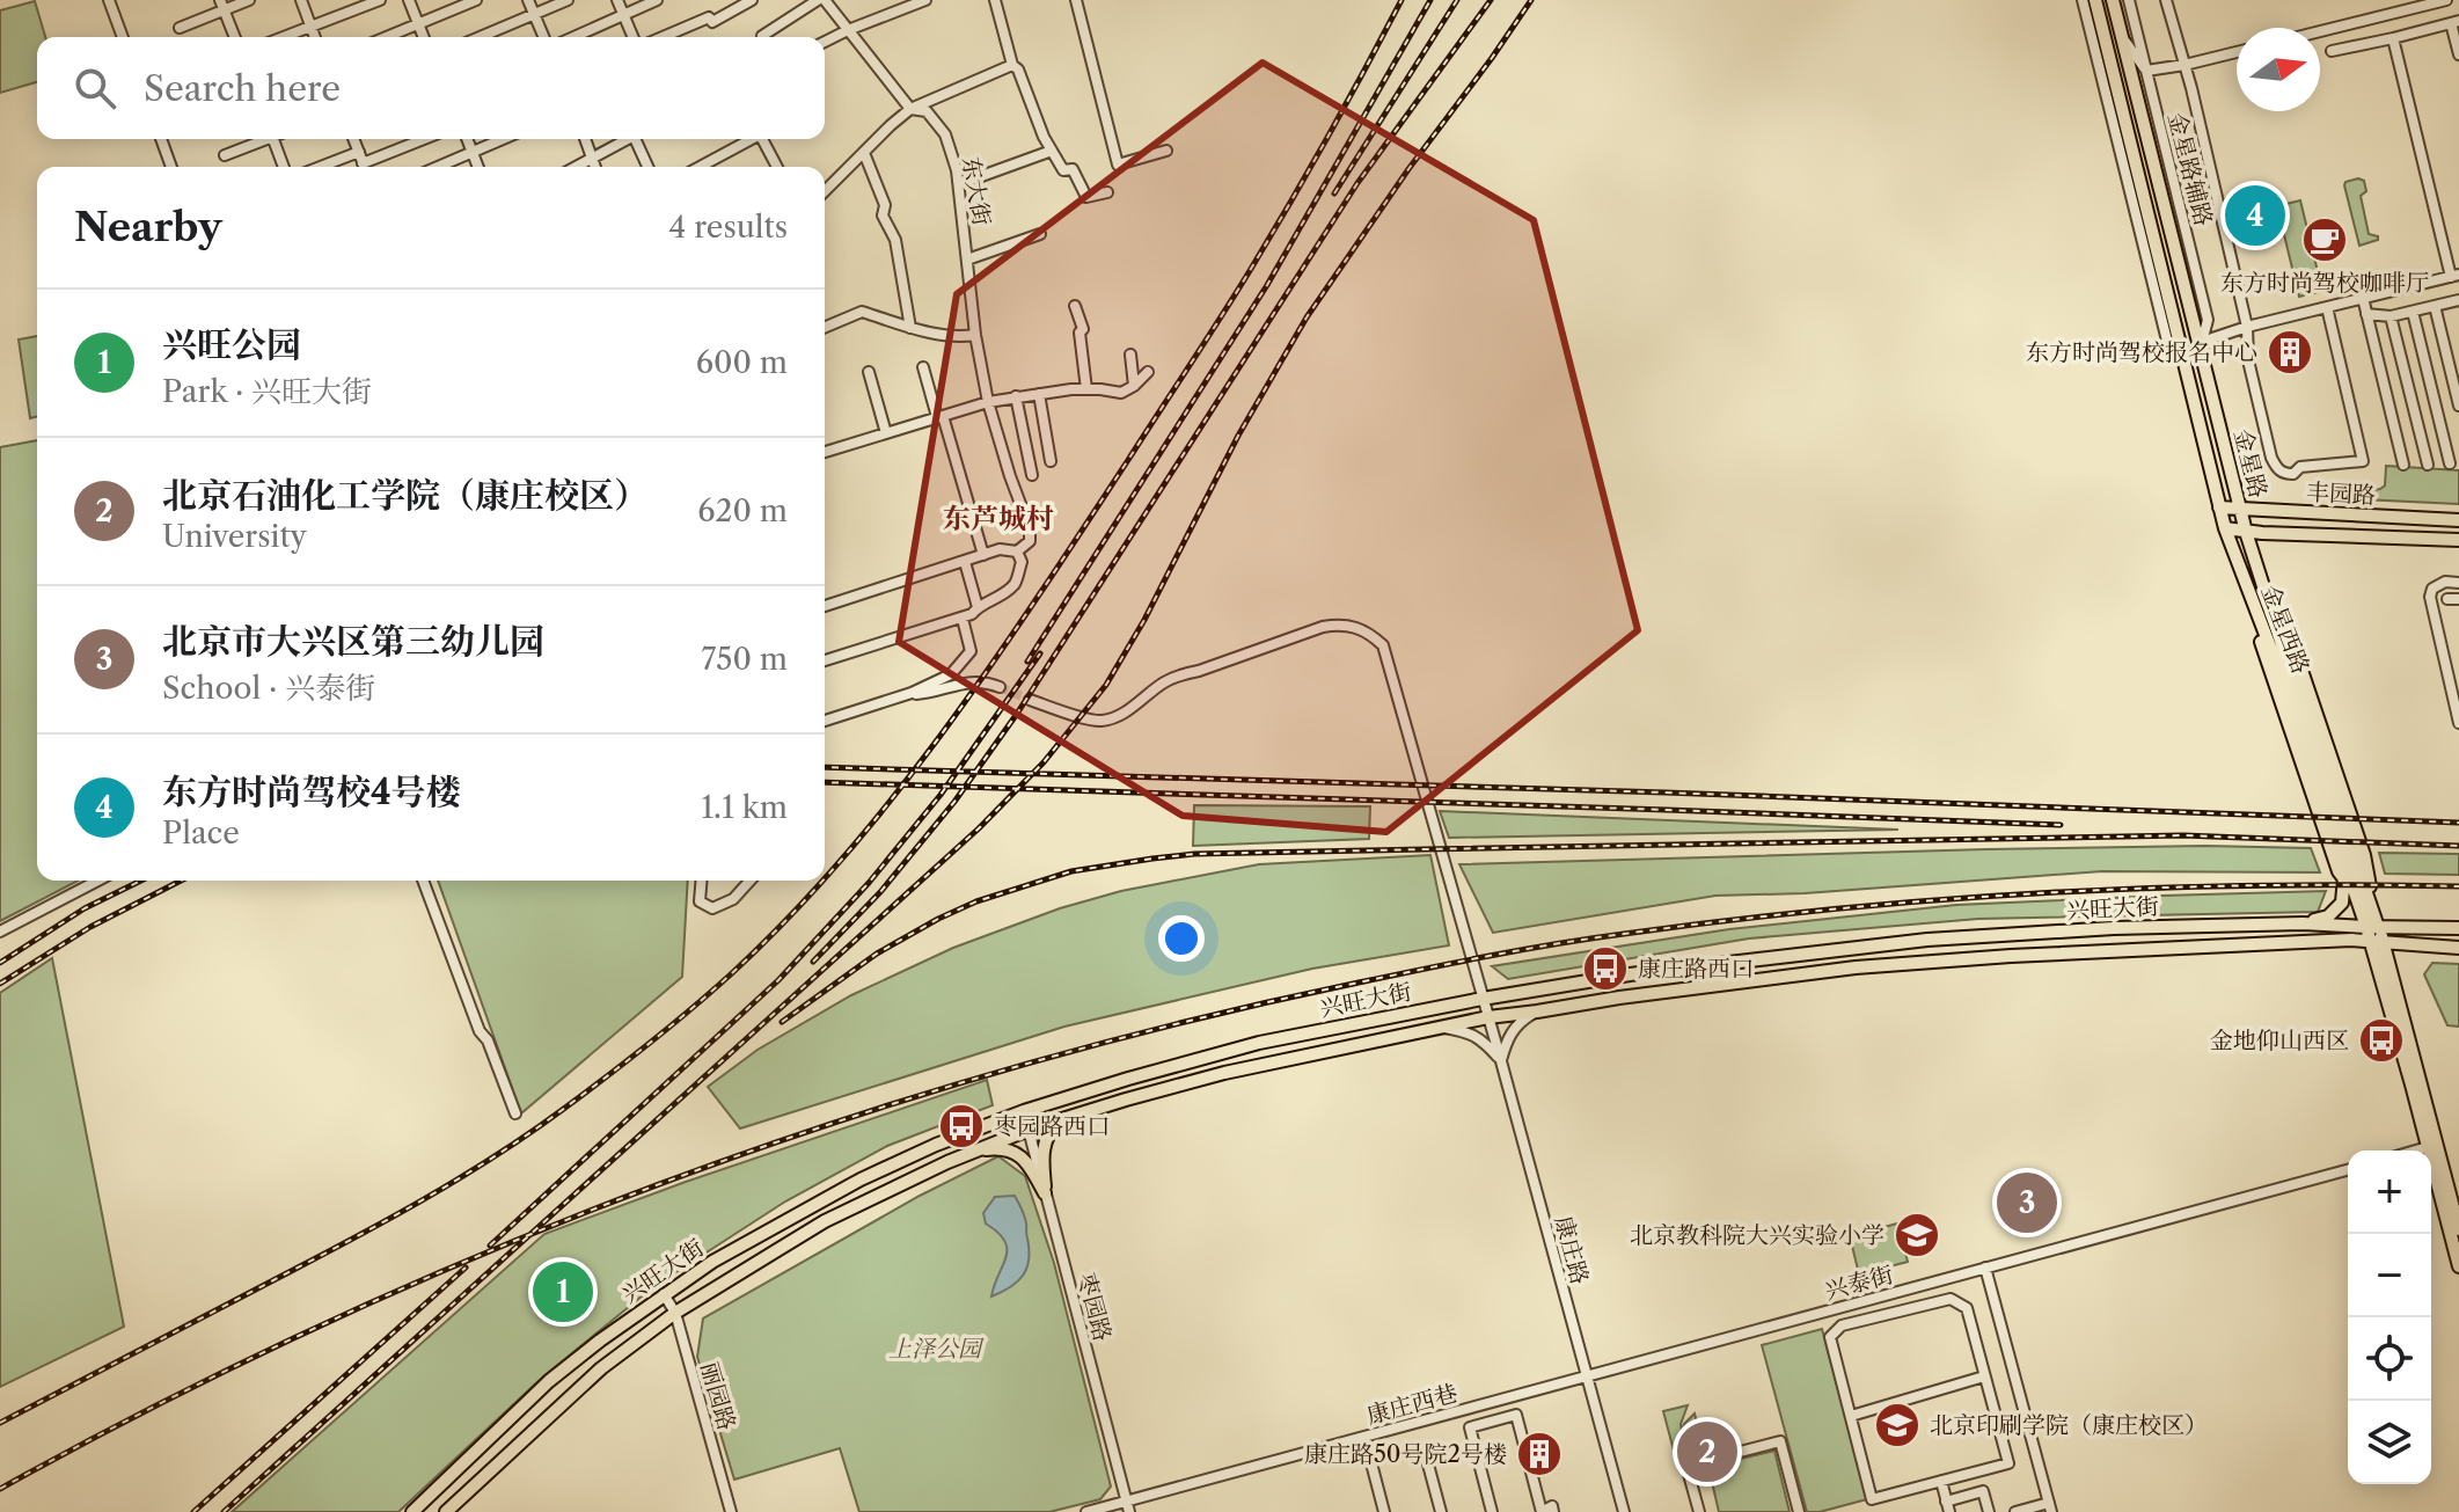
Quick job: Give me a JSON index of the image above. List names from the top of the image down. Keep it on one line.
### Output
{"streets":{"main road":["金星路","丰园路","金星西路","兴旺大街"],"street":["金星路辅路","东大街","康庄路","兴泰街","枣园路","丽园路","康庄西巷"]},"crossings":[["金星路辅路","金星路"],["金星路","丰园路"],["金星路","金星西路"],["金星路","兴旺大街"],["丰园路","金星西路"],["金星西路","兴旺大街"],["兴旺大街","康庄路"],["兴旺大街","枣园路"],["兴旺大街","丽园路"],["康庄路","兴泰街"],["康庄路","康庄西巷"],["兴泰街","康庄西巷"],["枣园路","康庄西巷"]],"districts":["东芦城村"],"parks":["上泽公园"],"places":{"cafe":["东方时尚驾校咖啡厅"],"building":["东方时尚驾校报名中心","康庄路50号院2号楼"],"bus stop":["康庄路西口","金地仰山西区","枣园路西口"],"school or university":["北京教科院大兴实验小学","北京印刷学院（康庄校区）"]},"north":"right","page":{"search":"Search here","heading":["Nearby","4 results"],"pins":["4","3","1","2"],"list":[{"mark":"1","name":"兴旺公园","note":"Park · 兴旺大街","value":"600 m"},{"mark":"2","name":"北京石油化工学院（康庄校区）","note":"University","value":"620 m"},{"mark":"3","name":"北京市大兴区第三幼儿园","note":"School · 兴泰街","value":"750 m"},{"mark":"4","name":"东方时尚驾校4号楼","note":"Place","value":"1.1 km"}],"map_buttons":["+","−"]}}
